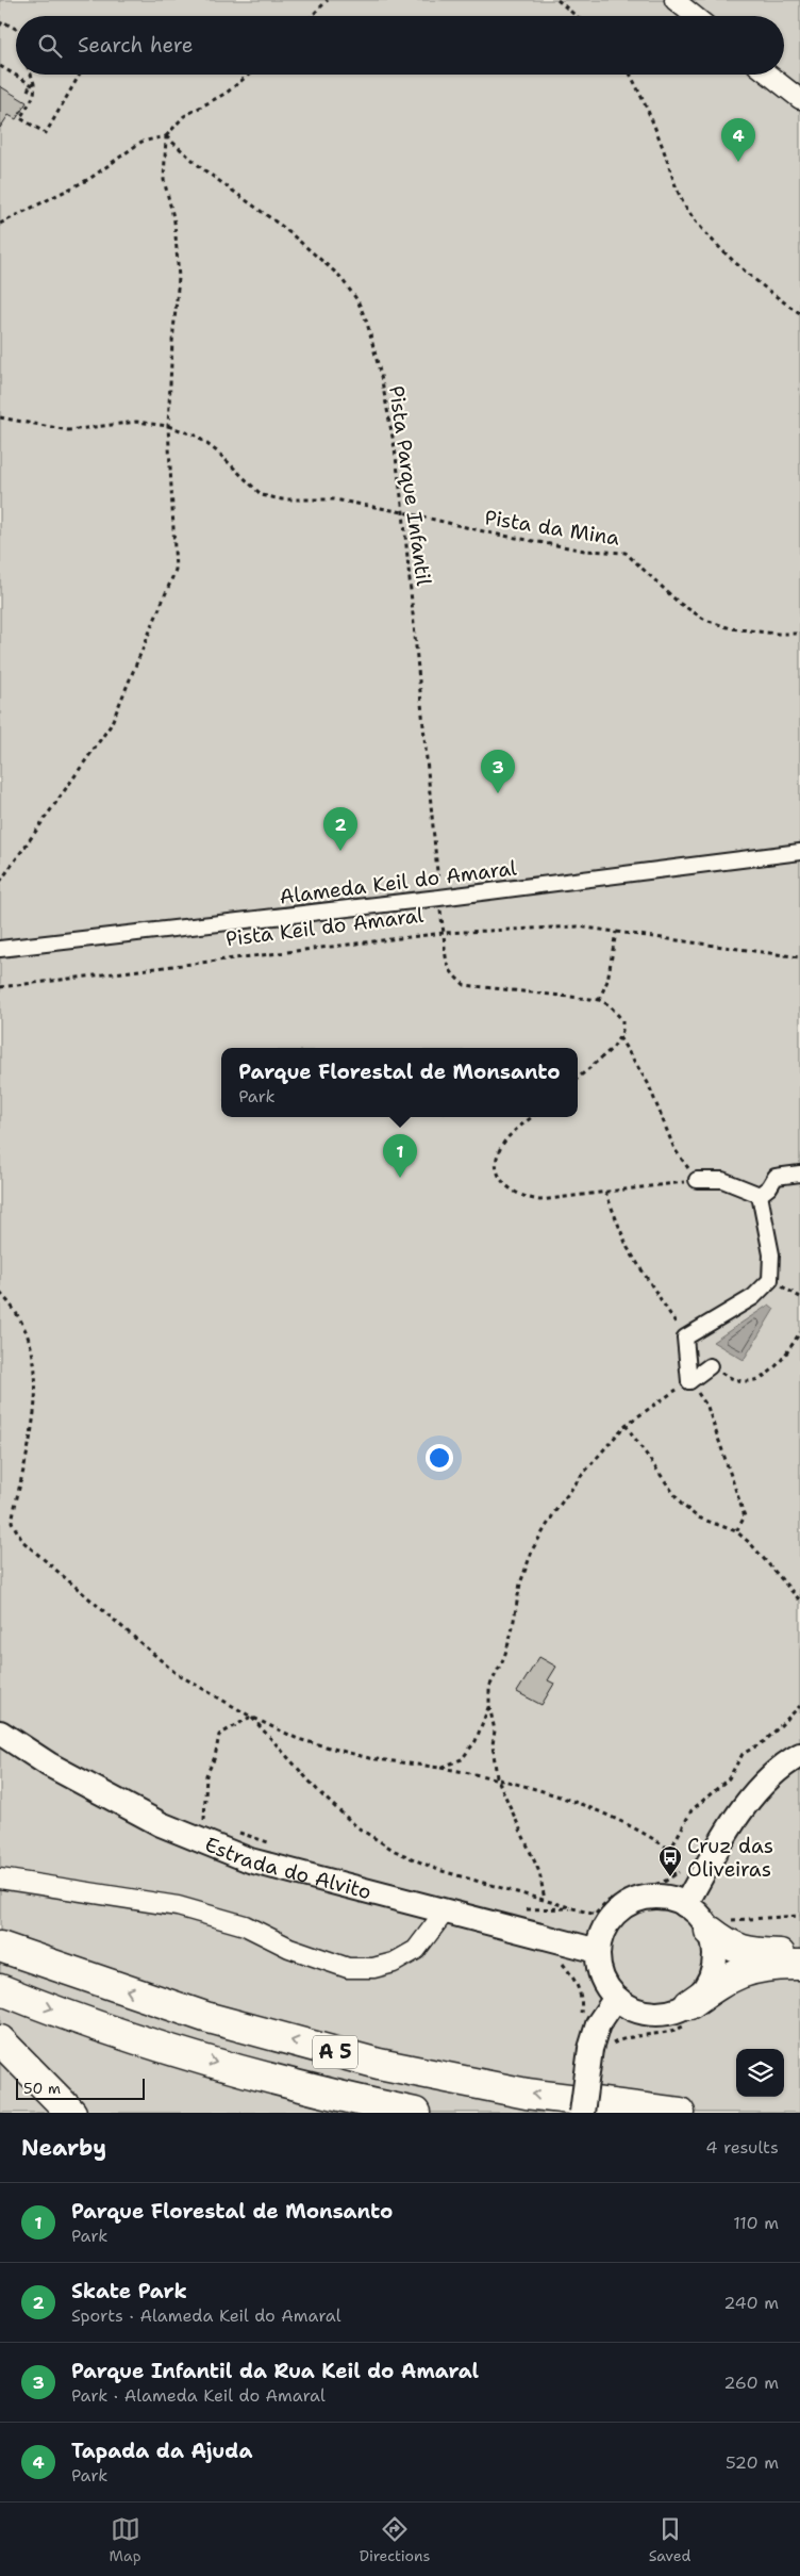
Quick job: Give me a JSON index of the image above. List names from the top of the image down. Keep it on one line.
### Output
{"streets":{"highway":["A 5"],"street":["Alameda Keil do Amaral","Estrada do Alvito"],"path":["Pista Parque Infantil","Pista da Mina","Pista Keil do Amaral"]},"crossings":[["Pista Parque Infantil","Pista da Mina"],["Pista Parque Infantil","Alameda Keil do Amaral"],["Pista Parque Infantil","Pista Keil do Amaral"]],"places":{"bus stop":["Cruz das Oliveiras"]},"scale_bar":"50 m","page":{"search":"Search here","pins":["4","3","2","1"],"popup":["Parque Florestal de Monsanto","Park"],"scale":"50 m","heading":["Nearby","4 results"],"list":[{"mark":"1","name":"Parque Florestal de Monsanto","note":"Park","value":"110 m"},{"mark":"2","name":"Skate Park","note":"Sports · Alameda Keil do Amaral","value":"240 m"},{"mark":"3","name":"Parque Infantil da Rua Keil do Amaral","note":"Park · Alameda Keil do Amaral","value":"260 m"},{"mark":"4","name":"Tapada da Ajuda","note":"Park","value":"520 m"}],"nav":["Map","Directions","Saved"]}}
